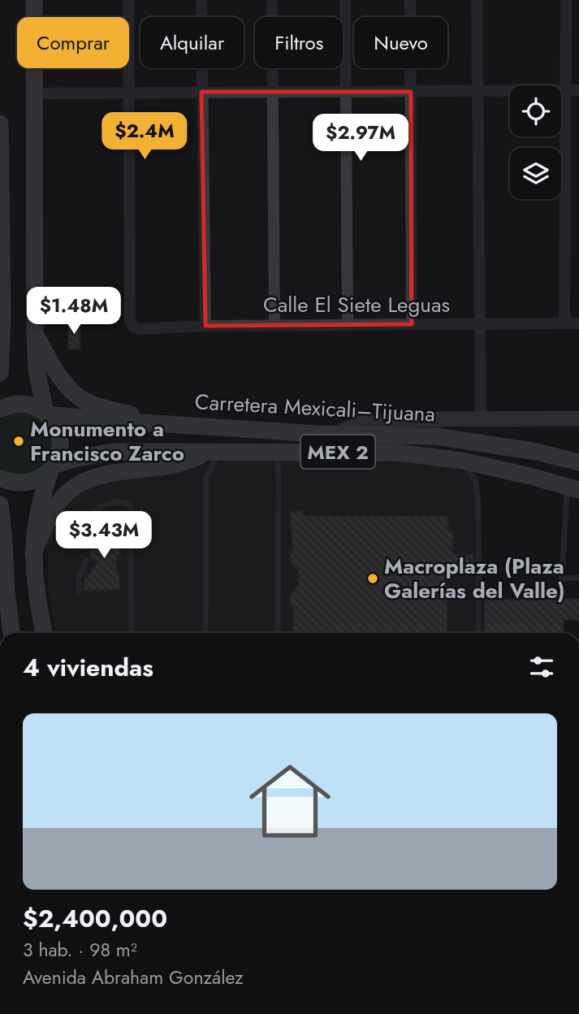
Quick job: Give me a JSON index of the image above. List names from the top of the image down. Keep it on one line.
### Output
{"streets":{"main road":["Carretera Mexicali–Tijuana","MEX 2"],"street":["Calle El Siete Leguas"]},"crossings":[["Carretera Mexicali–Tijuana","MEX 2"]],"places":["Monumento a Francisco Zarco","Macroplaza (Plaza Galerías del Valle)"],"page":{"chip":["Comprar","Alquilar","Filtros","Nuevo"],"price":["$2.4M","$2.97M","$1.48M","$3.43M"],"heading":"4 viviendas","list":[{"name":"$2,400,000","note":"3 hab. · 98 m² · Avenida Abraham González"}]}}
